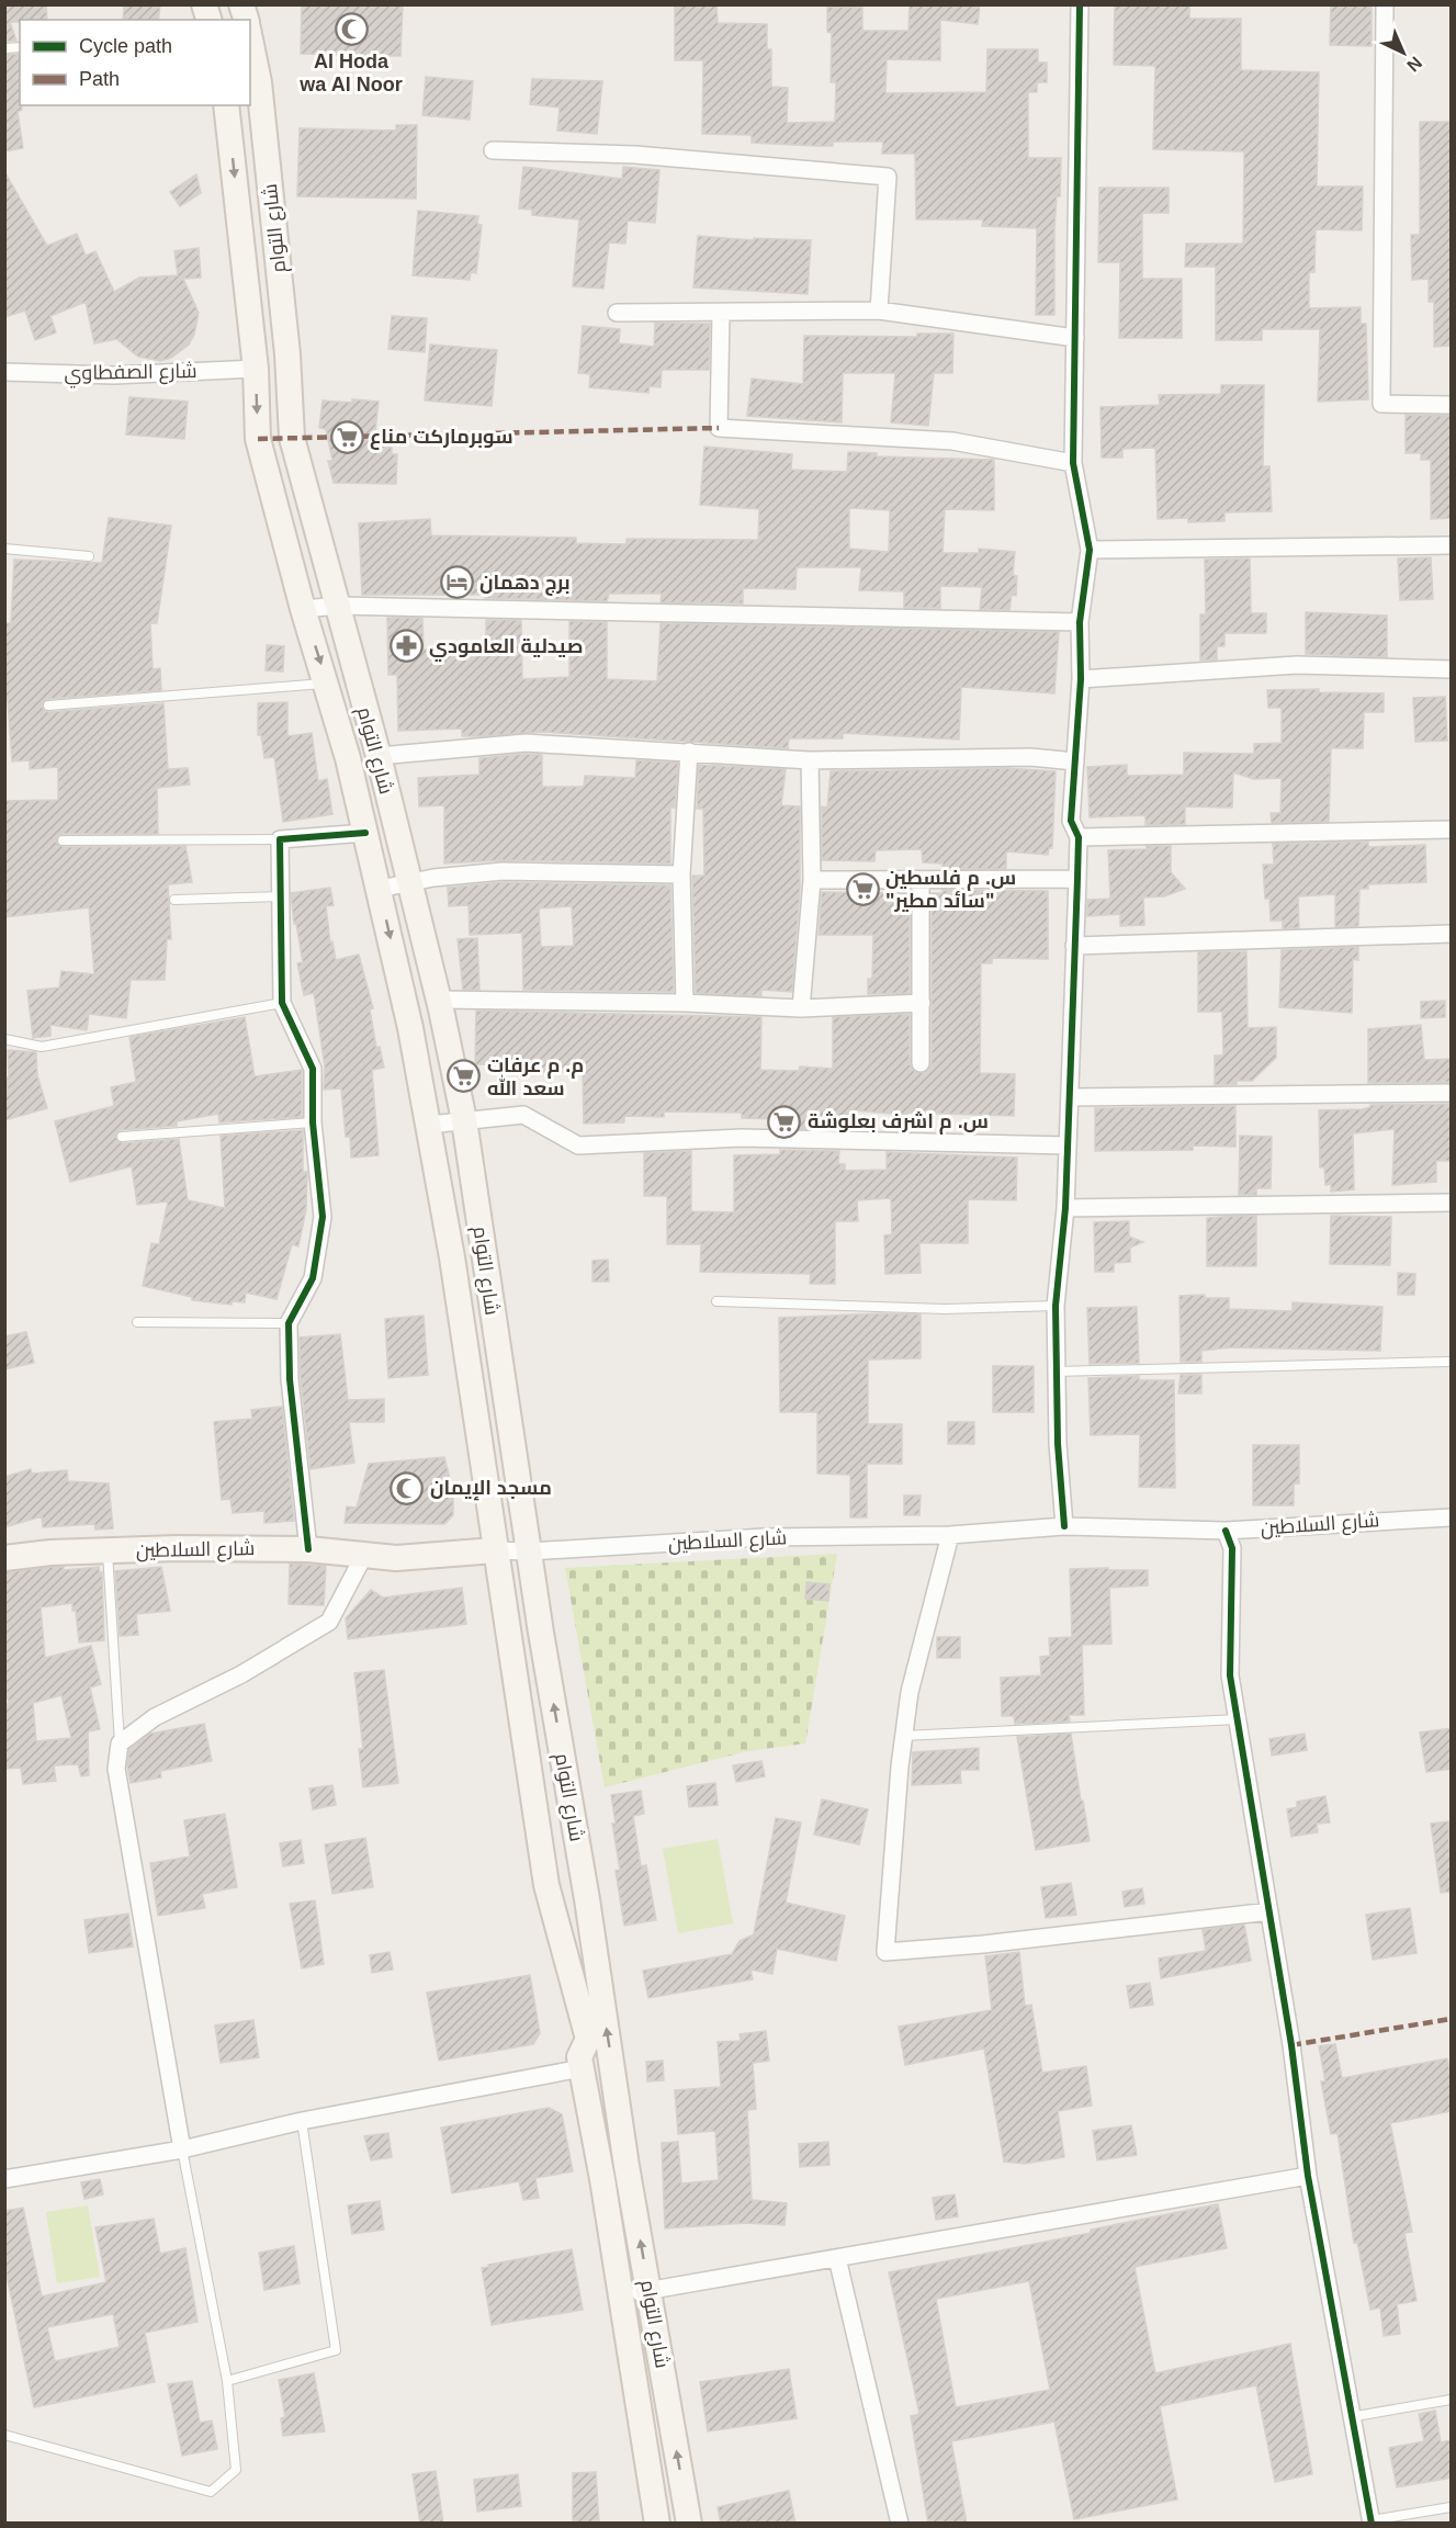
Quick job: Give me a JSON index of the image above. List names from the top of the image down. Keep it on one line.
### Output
{"streets":{"main road":["شارع التوام","شارع السلاطين"],"street":["شارع الصفطاوي"]},"crossings":[["شارع التوام","شارع الصفطاوي"],["شارع التوام","شارع السلاطين"]],"places":{"mosque":["Al Hoda wa Al Noor","مسجد الإيمان"],"supermarket":["سوبرماركت مناع","س. م فلسطين \"سائد مطير\"","م. م عرفات سعد الله","س. م اشرف بعلوشة"],"hotel":["برج دهمان"],"pharmacy":["صيدلية العامودي"]},"legend":["Cycle path","Path"],"north":"bottom right"}
